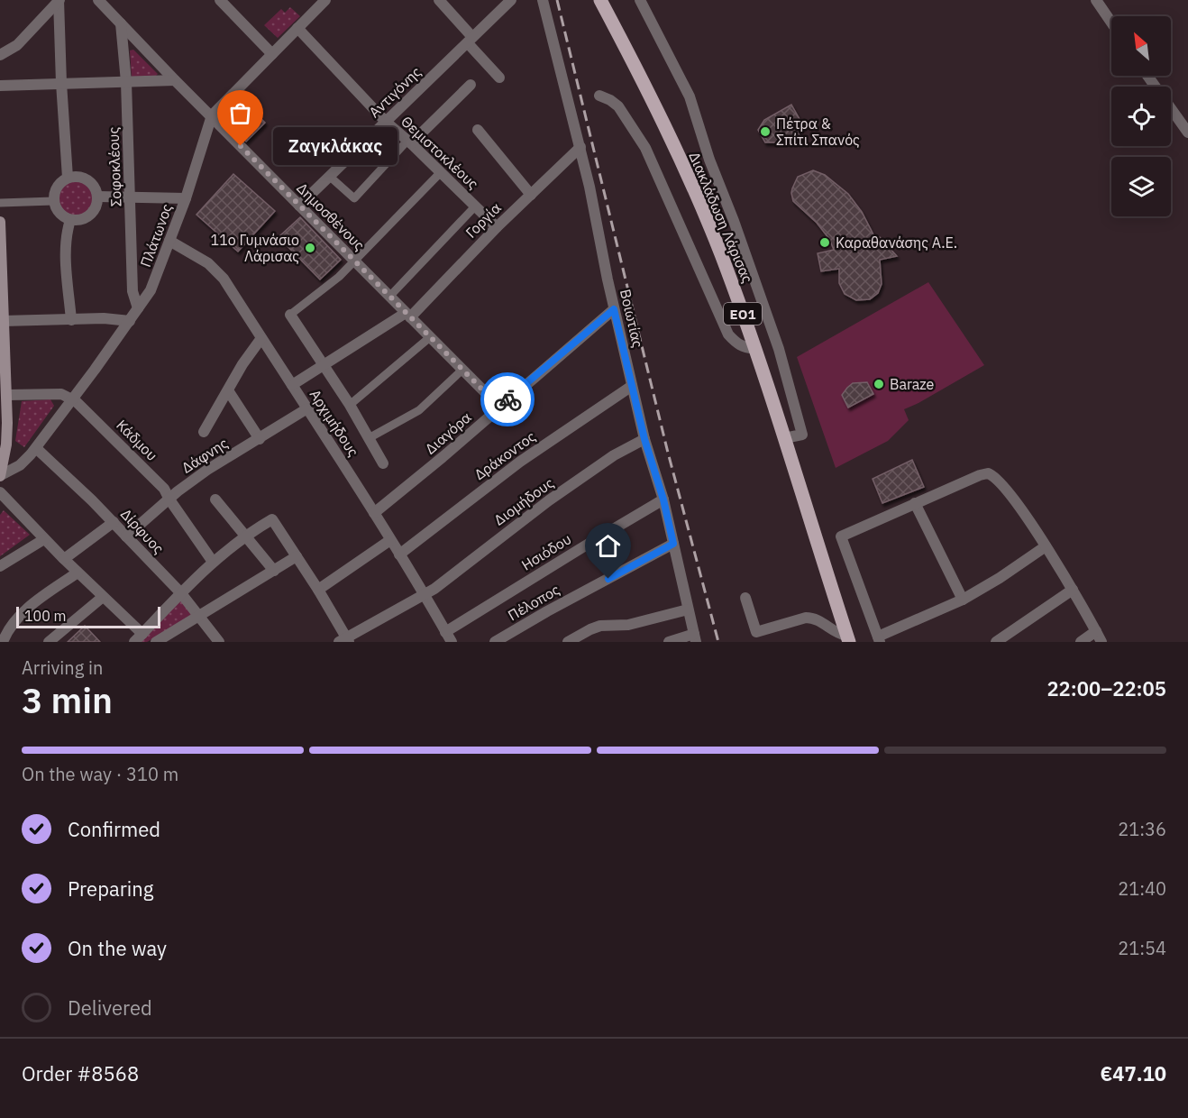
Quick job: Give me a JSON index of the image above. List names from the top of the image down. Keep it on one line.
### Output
{"streets":{"main road":["Διακλάδωση Λάρισας","ΕΟ1"],"street":["Αντιγόνης","Θεμιστοκλέους","Σοφοκλέους","Δημοσθένους","Γοργία","Πλάτωνος","Βοιωτίας","Αρχιμήδους","Διαγόρα","Κάδμου","Δάφνης","Δράκοντος","Διομήδους","Δίρφυος","Ησιόδου","Πέλοπος"]},"crossings":[["Αντιγόνης","Θεμιστοκλέους"],["Αντιγόνης","Δημοσθένους"],["Θεμιστοκλέους","Γοργία"],["Θεμιστοκλέους","Πλάτωνος"],["Σοφοκλέους","Δημοσθένους"],["Σοφοκλέους","Πλάτωνος"],["Δημοσθένους","Γοργία"],["Δημοσθένους","Πλάτωνος"],["Δημοσθένους","Διαγόρα"],["Γοργία","Βοιωτίας"],["Γοργία","Αρχιμήδους"],["Πλάτωνος","Αρχιμήδους"],["Πλάτωνος","Κάδμου"],["Πλάτωνος","Δίρφυος"],["Βοιωτίας","Διαγόρα"],["Βοιωτίας","Δράκοντος"],["Βοιωτίας","Διομήδους"],["Βοιωτίας","Ησιόδου"],["Βοιωτίας","Πέλοπος"],["Αρχιμήδους","Διαγόρα"],["Αρχιμήδους","Δάφνης"],["Αρχιμήδους","Δράκοντος"],["Αρχιμήδους","Διομήδους"],["Αρχιμήδους","Ησιόδου"],["Κάδμου","Δάφνης"],["Δάφνης","Δίρφυος"]],"places":["Πέτρα & Σπίτι Σπανός","Ζαγκλάκας","Καραθανάσης Α.Ε.","11ο Γυμνάσιο Λάρισας","Baraze"],"scale_bar":"100 m","north":"top left","page":{"bubble":"Ζαγκλάκας","scale":"100 m","heading":["3 min","Arriving in","22:00–22:05"],"panel":["Order #8568","€47.10"],"bar":"On the way · 310 m","list":[["Confirmed","21:36"],["Preparing","21:40"],["On the way","21:54"],"Delivered"]}}
